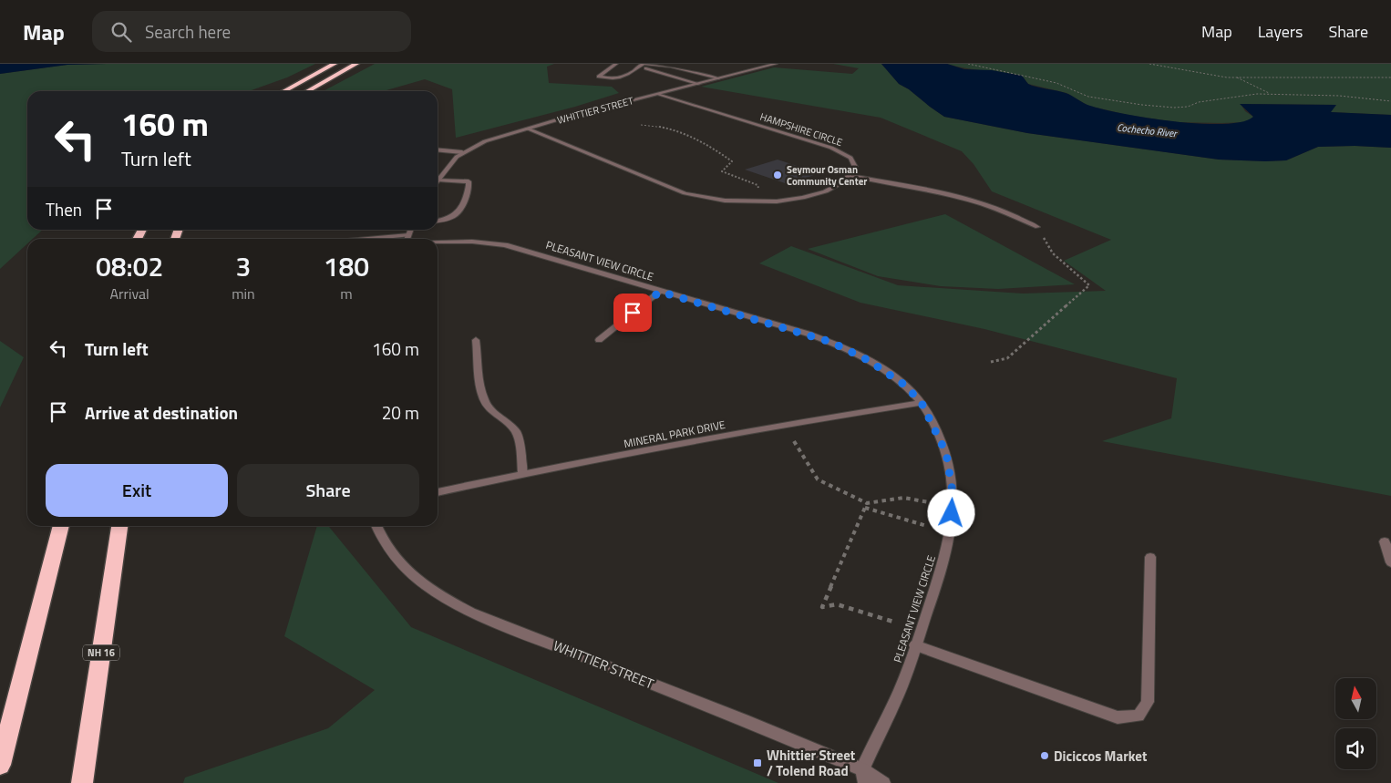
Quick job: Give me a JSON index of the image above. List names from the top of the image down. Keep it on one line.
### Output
{"streets":{"highway":["NH 16"],"street":["WHITTIER STREET","HAMPSHIRE CIRCLE","PLEASANT VIEW CIRCLE","MINERAL PARK DRIVE"]},"crossings":[["WHITTIER STREET","HAMPSHIRE CIRCLE"],["WHITTIER STREET","PLEASANT VIEW CIRCLE"],["PLEASANT VIEW CIRCLE","MINERAL PARK DRIVE"]],"water":["Cochecho River"],"places":{"other":["Seymour Osman Community Center","Diciccos Market"],"transit":["Whittier Street / Tolend Road"]},"north":"top","page":{"header":"Map","search":"Search here","nav":["Map","Layers","Share"],"turn":["160 m","Turn left"],"then":"Then","eta":["08:02","Arrival","3","min","180","m"],"list":[{"name":"Turn left","value":"160 m"},{"name":"Arrive at destination","value":"20 m"}],"buttons":["Exit","Share"]}}
